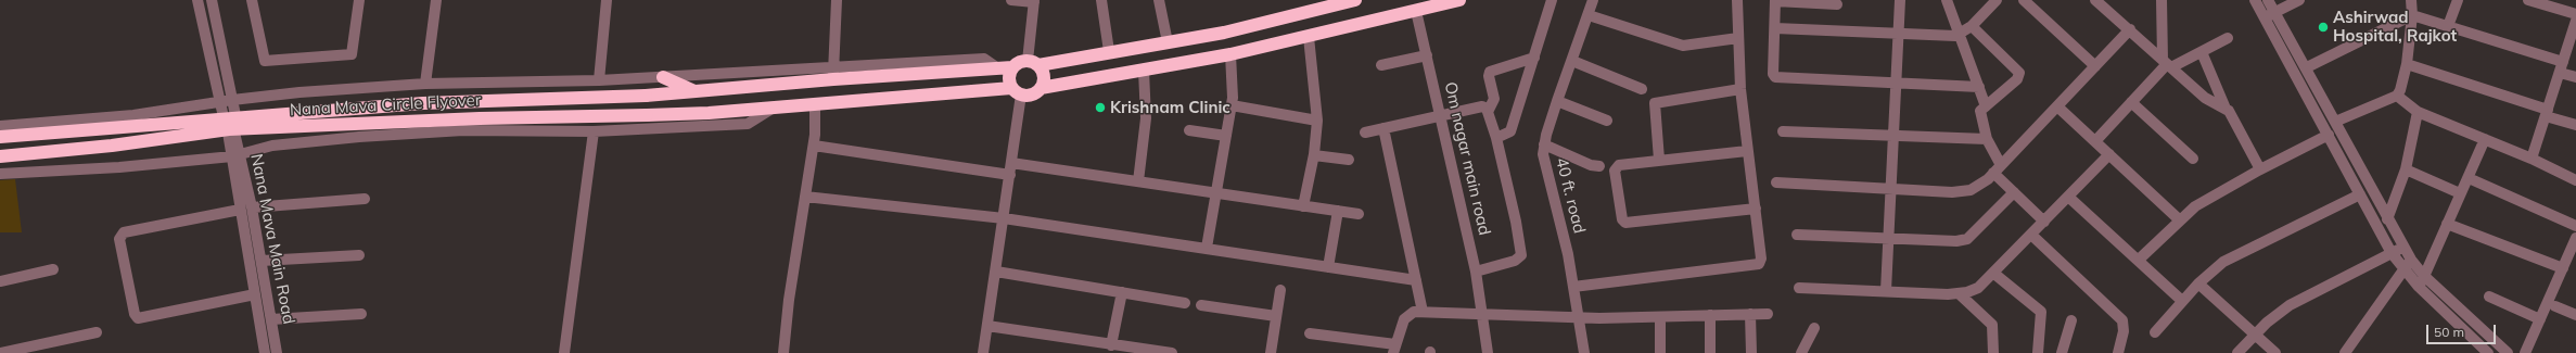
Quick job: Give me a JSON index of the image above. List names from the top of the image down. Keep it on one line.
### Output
{"streets":{"highway":["Nana Mava Circle Flyover"],"street":["Om nagar main road","40 ft. road","Nana Mava Main Road"]},"places":["Ashirwad Hospital, Rajkot","Krishnam Clinic"],"scale_bar":"50 m"}
